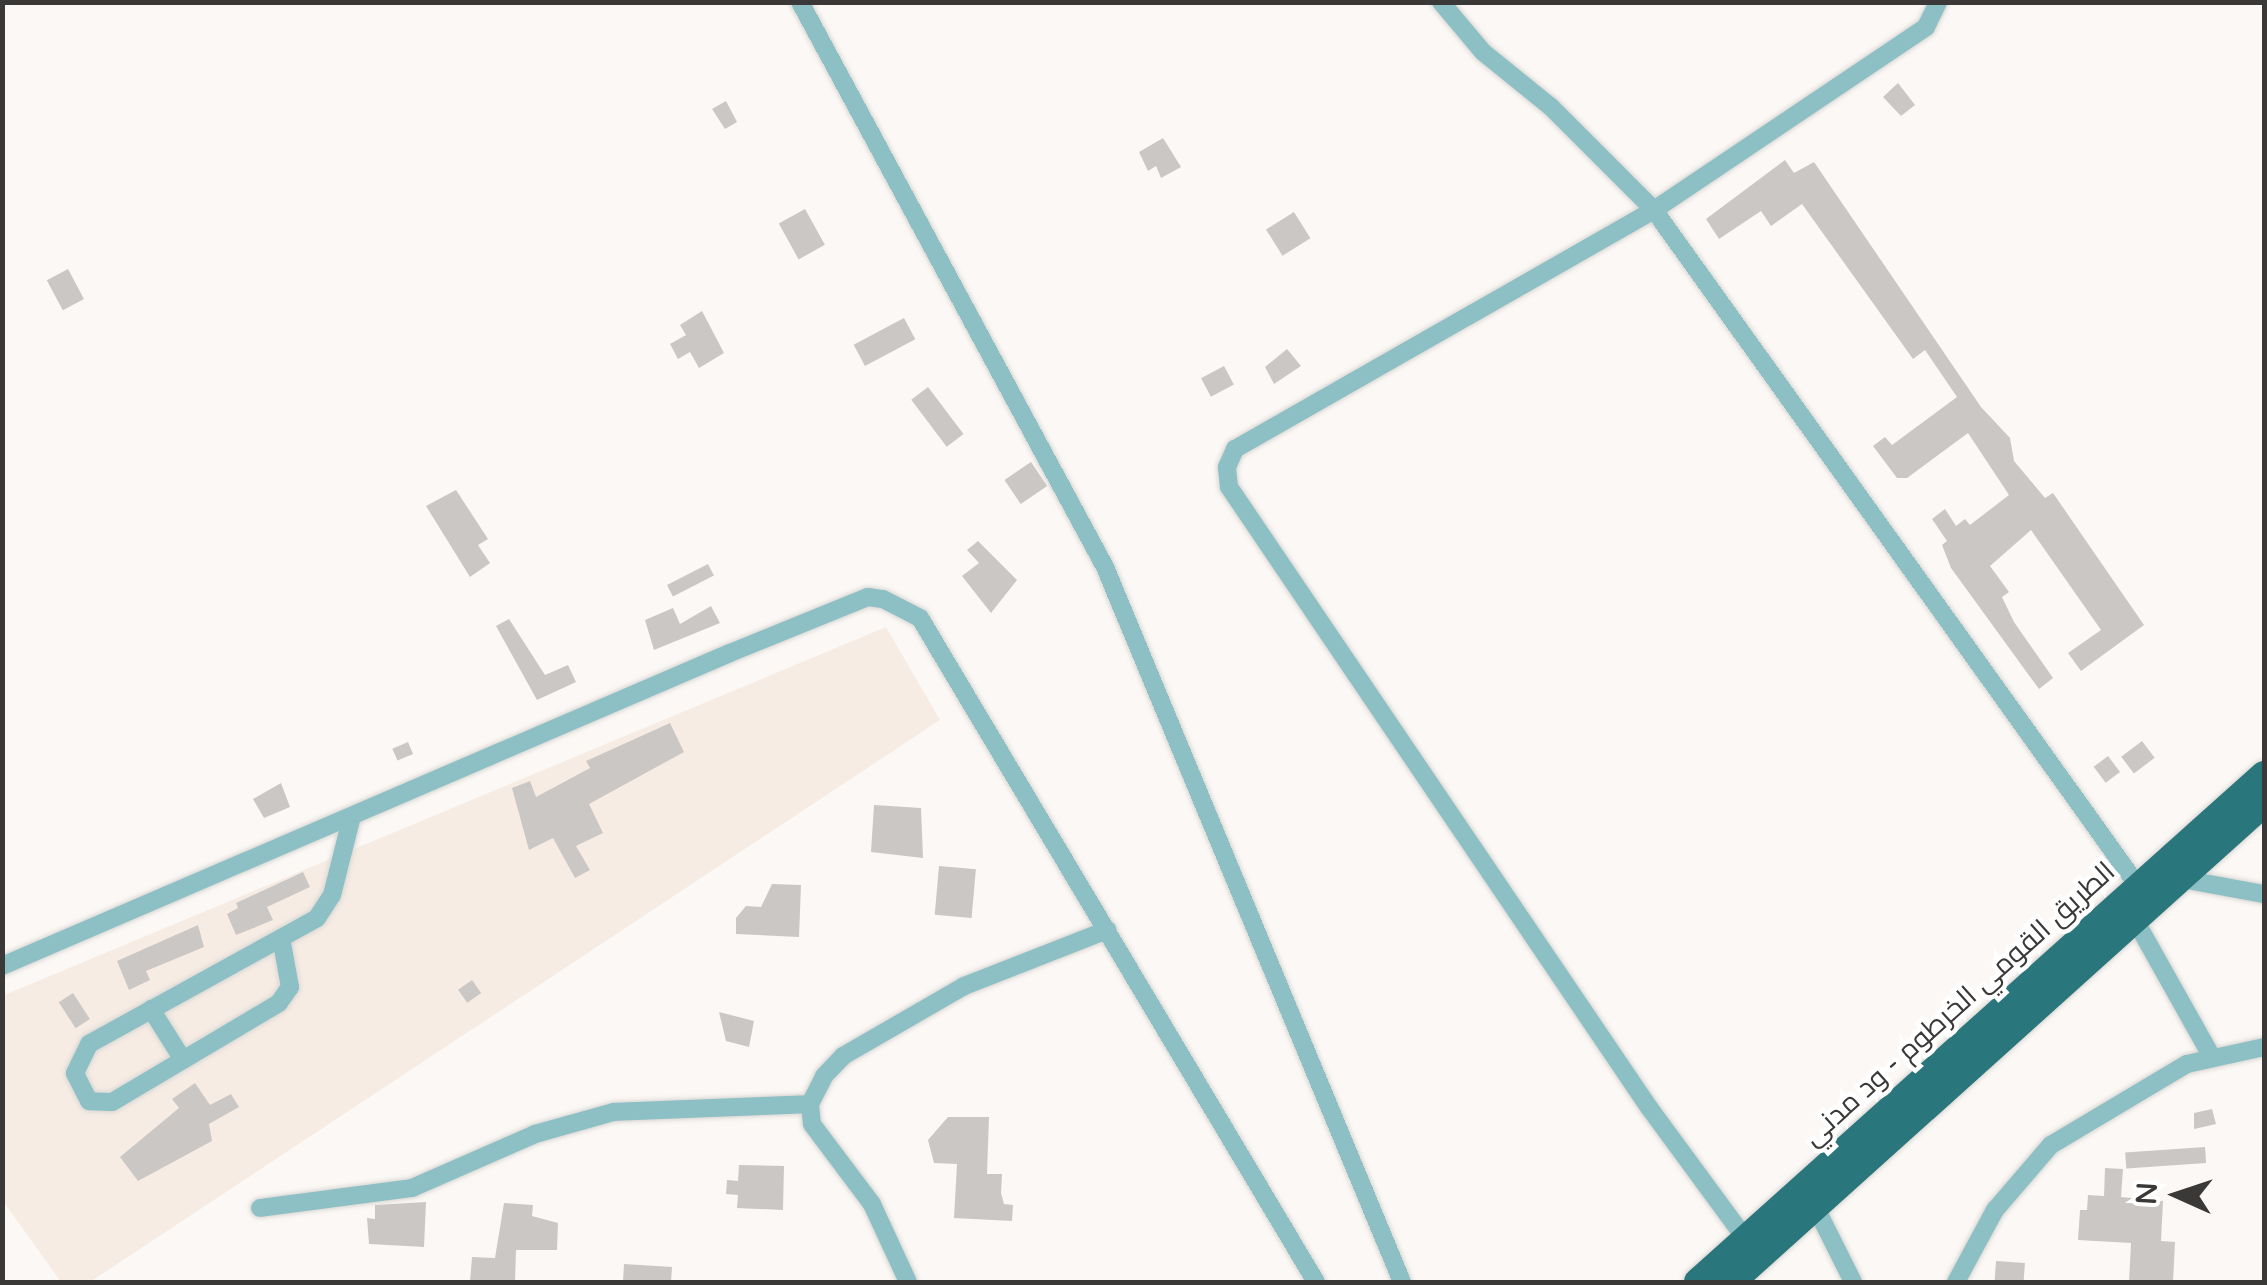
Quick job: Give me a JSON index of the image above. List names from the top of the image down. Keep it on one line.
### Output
{"streets":{"highway":["الطريق القومي الخرطوم - ود مدني"]},"north":"left"}
